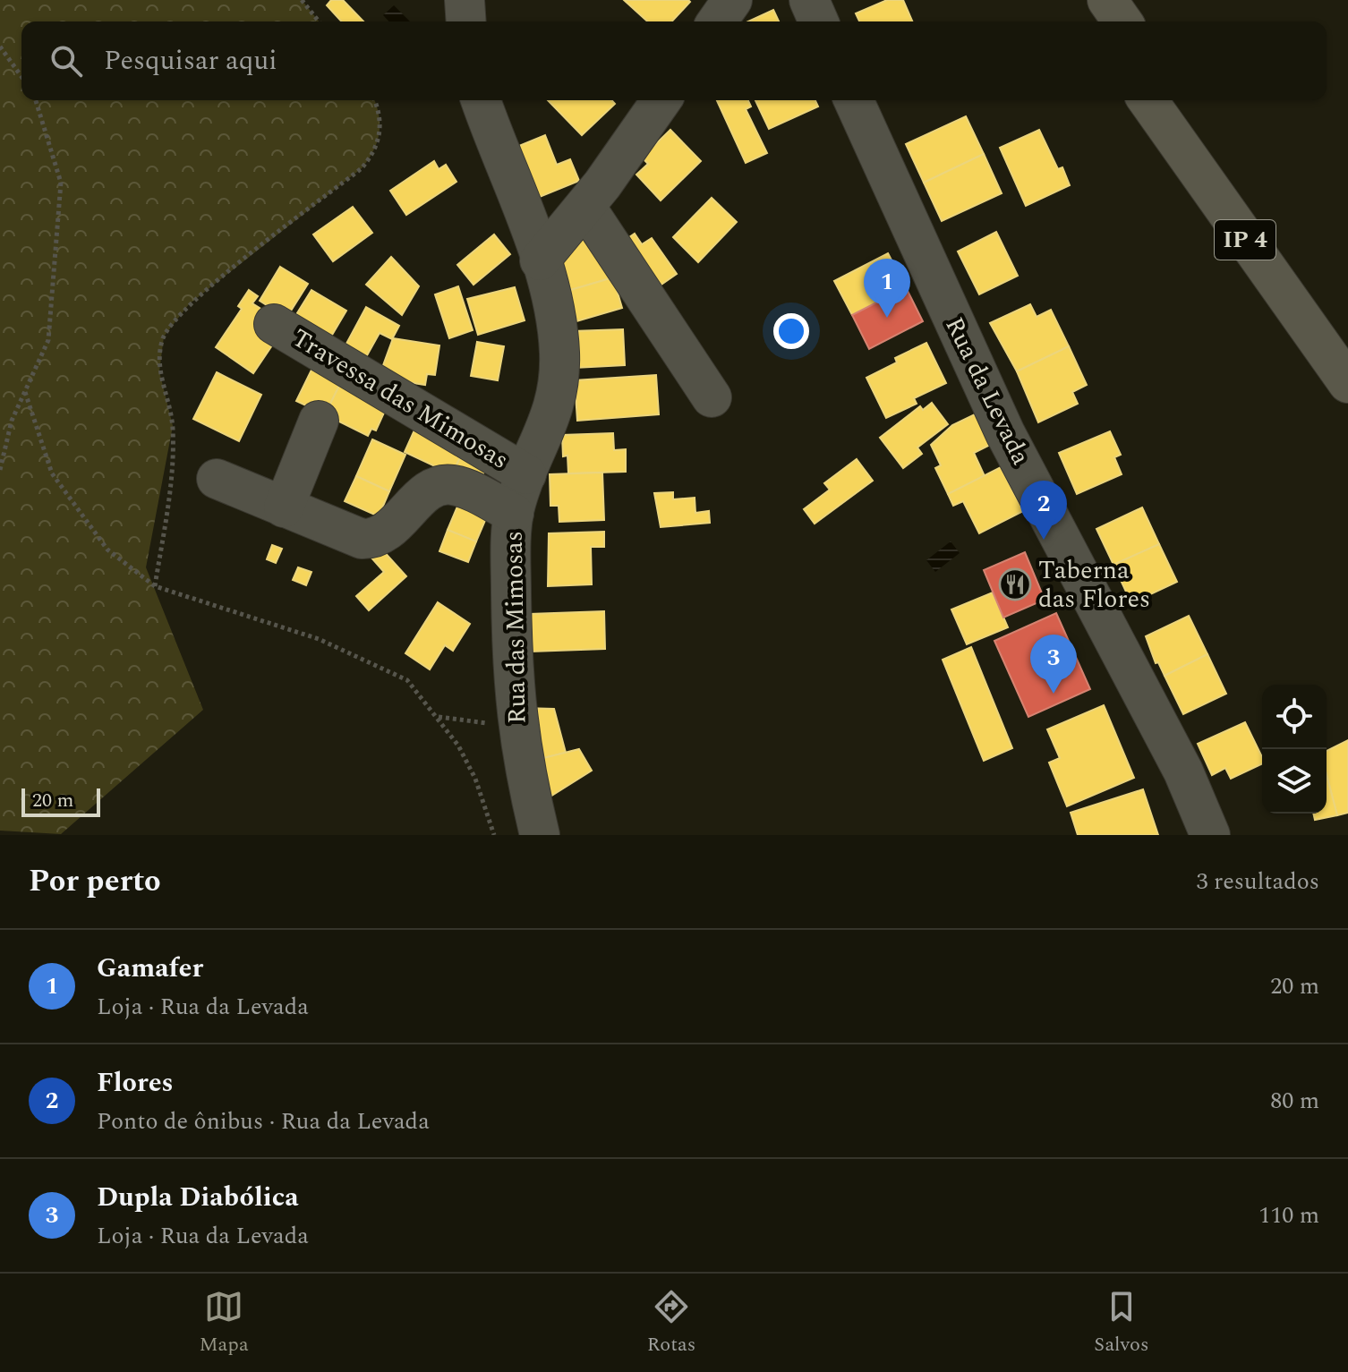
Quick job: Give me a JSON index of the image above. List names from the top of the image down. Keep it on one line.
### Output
{"streets":{"highway":["IP 4"],"street":["Rua da Levada","Travessa das Mimosas","Rua das Mimosas"]},"crossings":[["Travessa das Mimosas","Rua das Mimosas"]],"places":{"restaurant":["Taberna das Flores"]},"scale_bar":"20 m","page":{"search":"Pesquisar aqui","pins":["1","2","3"],"scale":"20 m","heading":["Por perto","3 resultados"],"list":[{"mark":"1","name":"Gamafer","note":"Loja · Rua da Levada","value":"20 m"},{"mark":"2","name":"Flores","note":"Ponto de ônibus · Rua da Levada","value":"80 m"},{"mark":"3","name":"Dupla Diabólica","note":"Loja · Rua da Levada","value":"110 m"}],"nav":["Mapa","Rotas","Salvos"]}}
